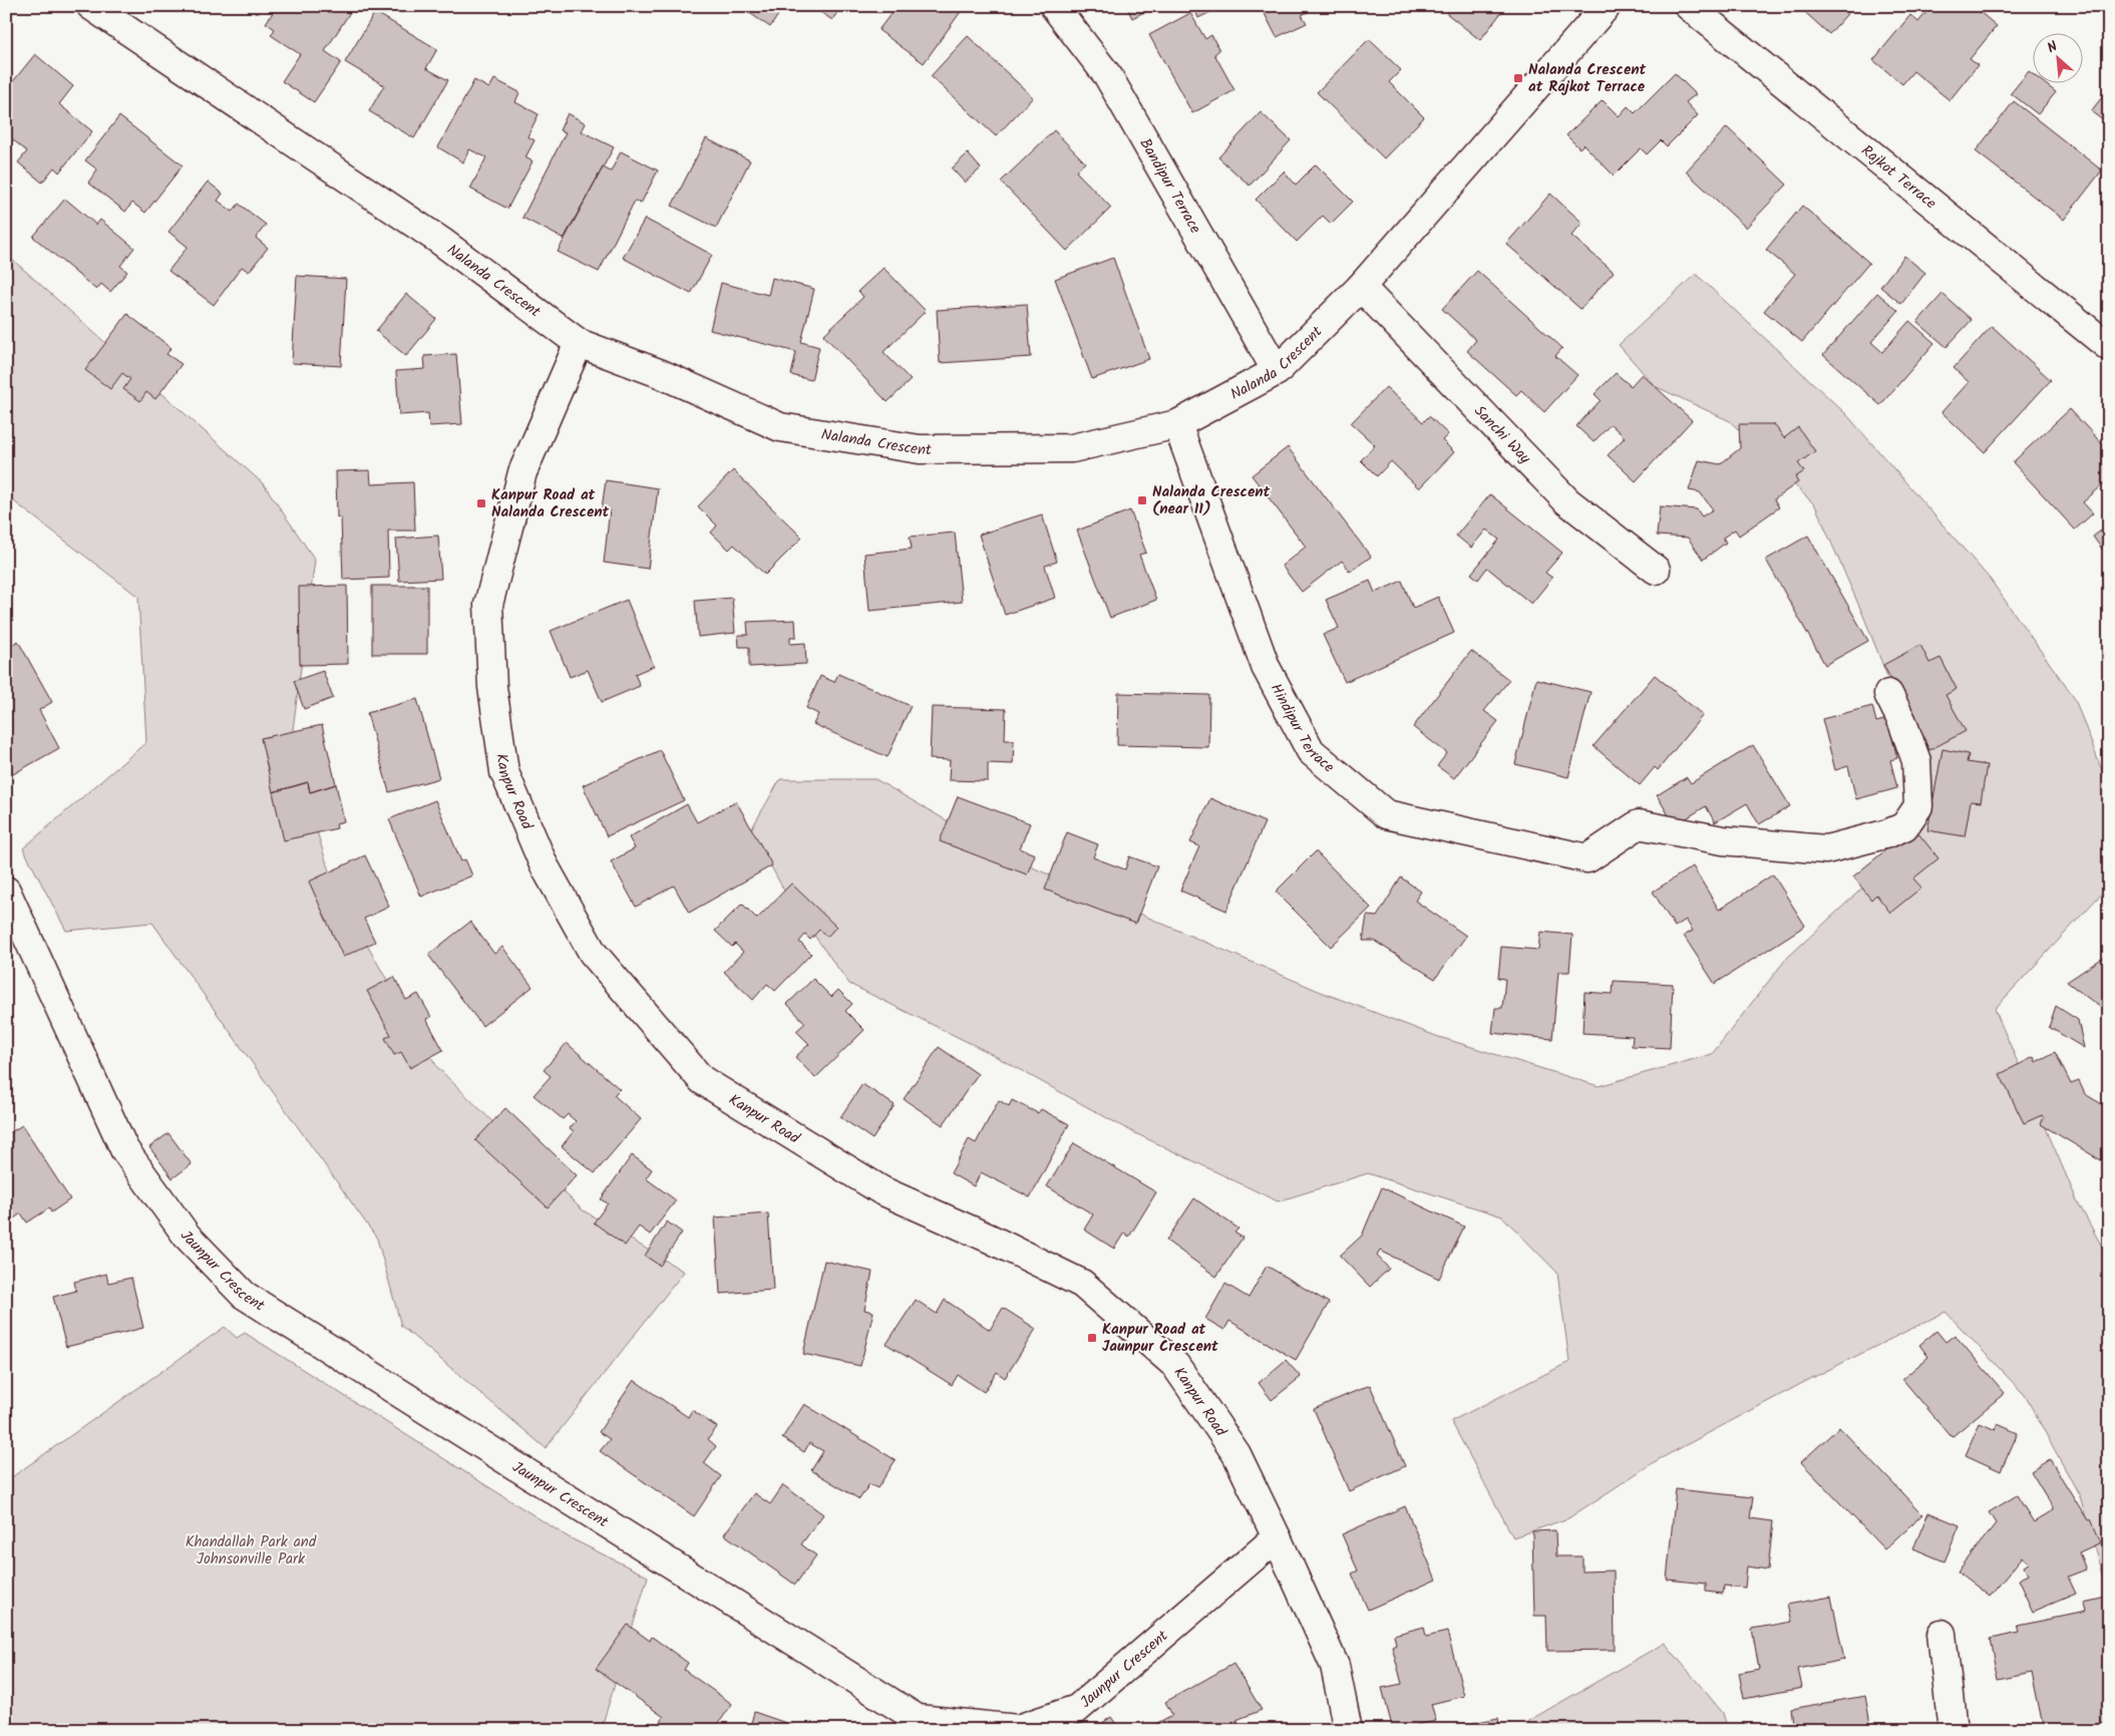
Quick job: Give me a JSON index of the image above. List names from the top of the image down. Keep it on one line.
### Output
{"streets":{"street":["Rajkot Terrace","Bandipur Terrace","Nalanda Crescent","Sanchi Way","Hindipur Terrace","Kanpur Road","Jaunpur Crescent"]},"crossings":[["Bandipur Terrace","Nalanda Crescent"],["Nalanda Crescent","Sanchi Way"],["Nalanda Crescent","Hindipur Terrace"],["Nalanda Crescent","Kanpur Road"],["Kanpur Road","Jaunpur Crescent"]],"parks":["Khandallah Park and Johnsonville Park"],"places":{"transit":["Nalanda Crescent at Rajkot Terrace","Nalanda Crescent (near 11)","Kanpur Road at Nalanda Crescent","Kanpur Road at Jaunpur Crescent"]},"north":"top left"}
